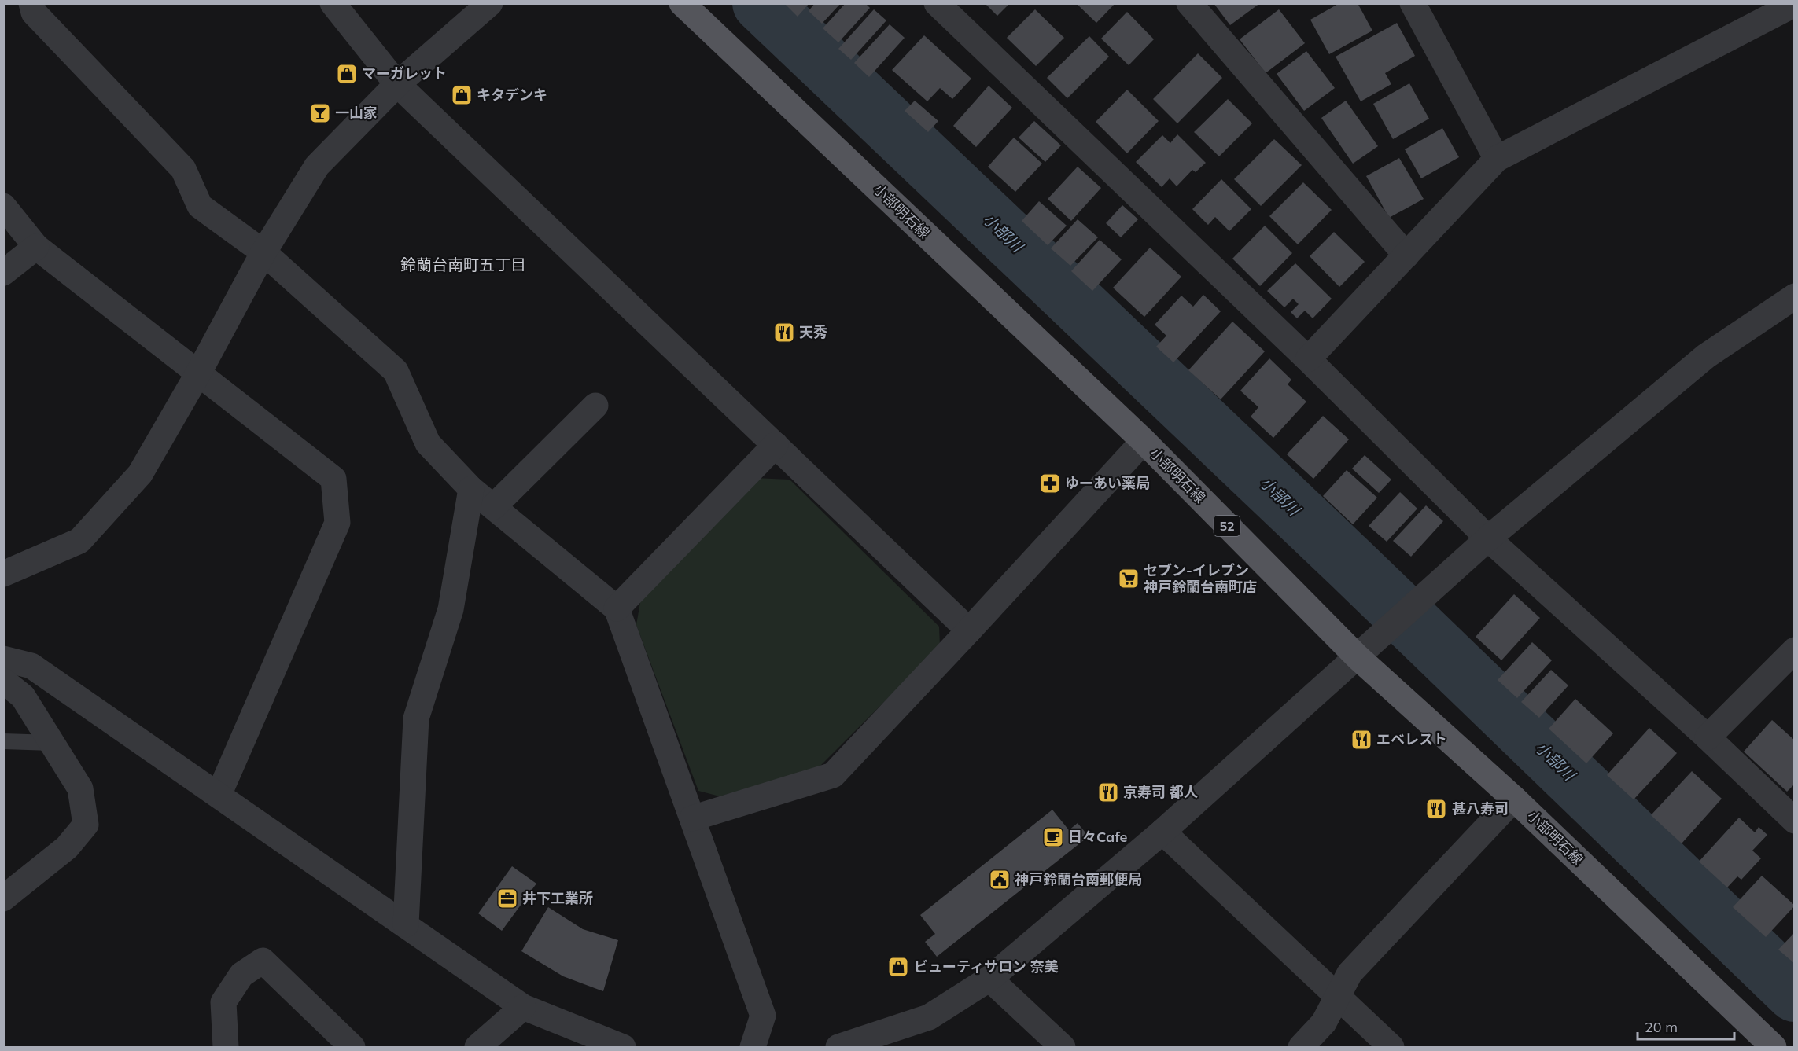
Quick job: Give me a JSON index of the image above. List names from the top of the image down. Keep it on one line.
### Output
{"streets":{"main road":["小部明石線","52"]},"districts":["鈴蘭台南町五丁目"],"water":["小部川"],"places":{"shop":["マーガレット","キタデンキ","ビューティサロン 奈美"],"bar":["一山家"],"restaurant":["天秀","エベレスト","京寿司 都人","甚八寿司"],"pharmacy":["ゆーあい薬局"],"supermarket":["セブン-イレブン 神戸鈴蘭台南町店"],"cafe":["日々Cafe"],"public building":["神戸鈴蘭台南郵便局"],"office":["井下工業所"]},"scale_bar":"20 m"}
